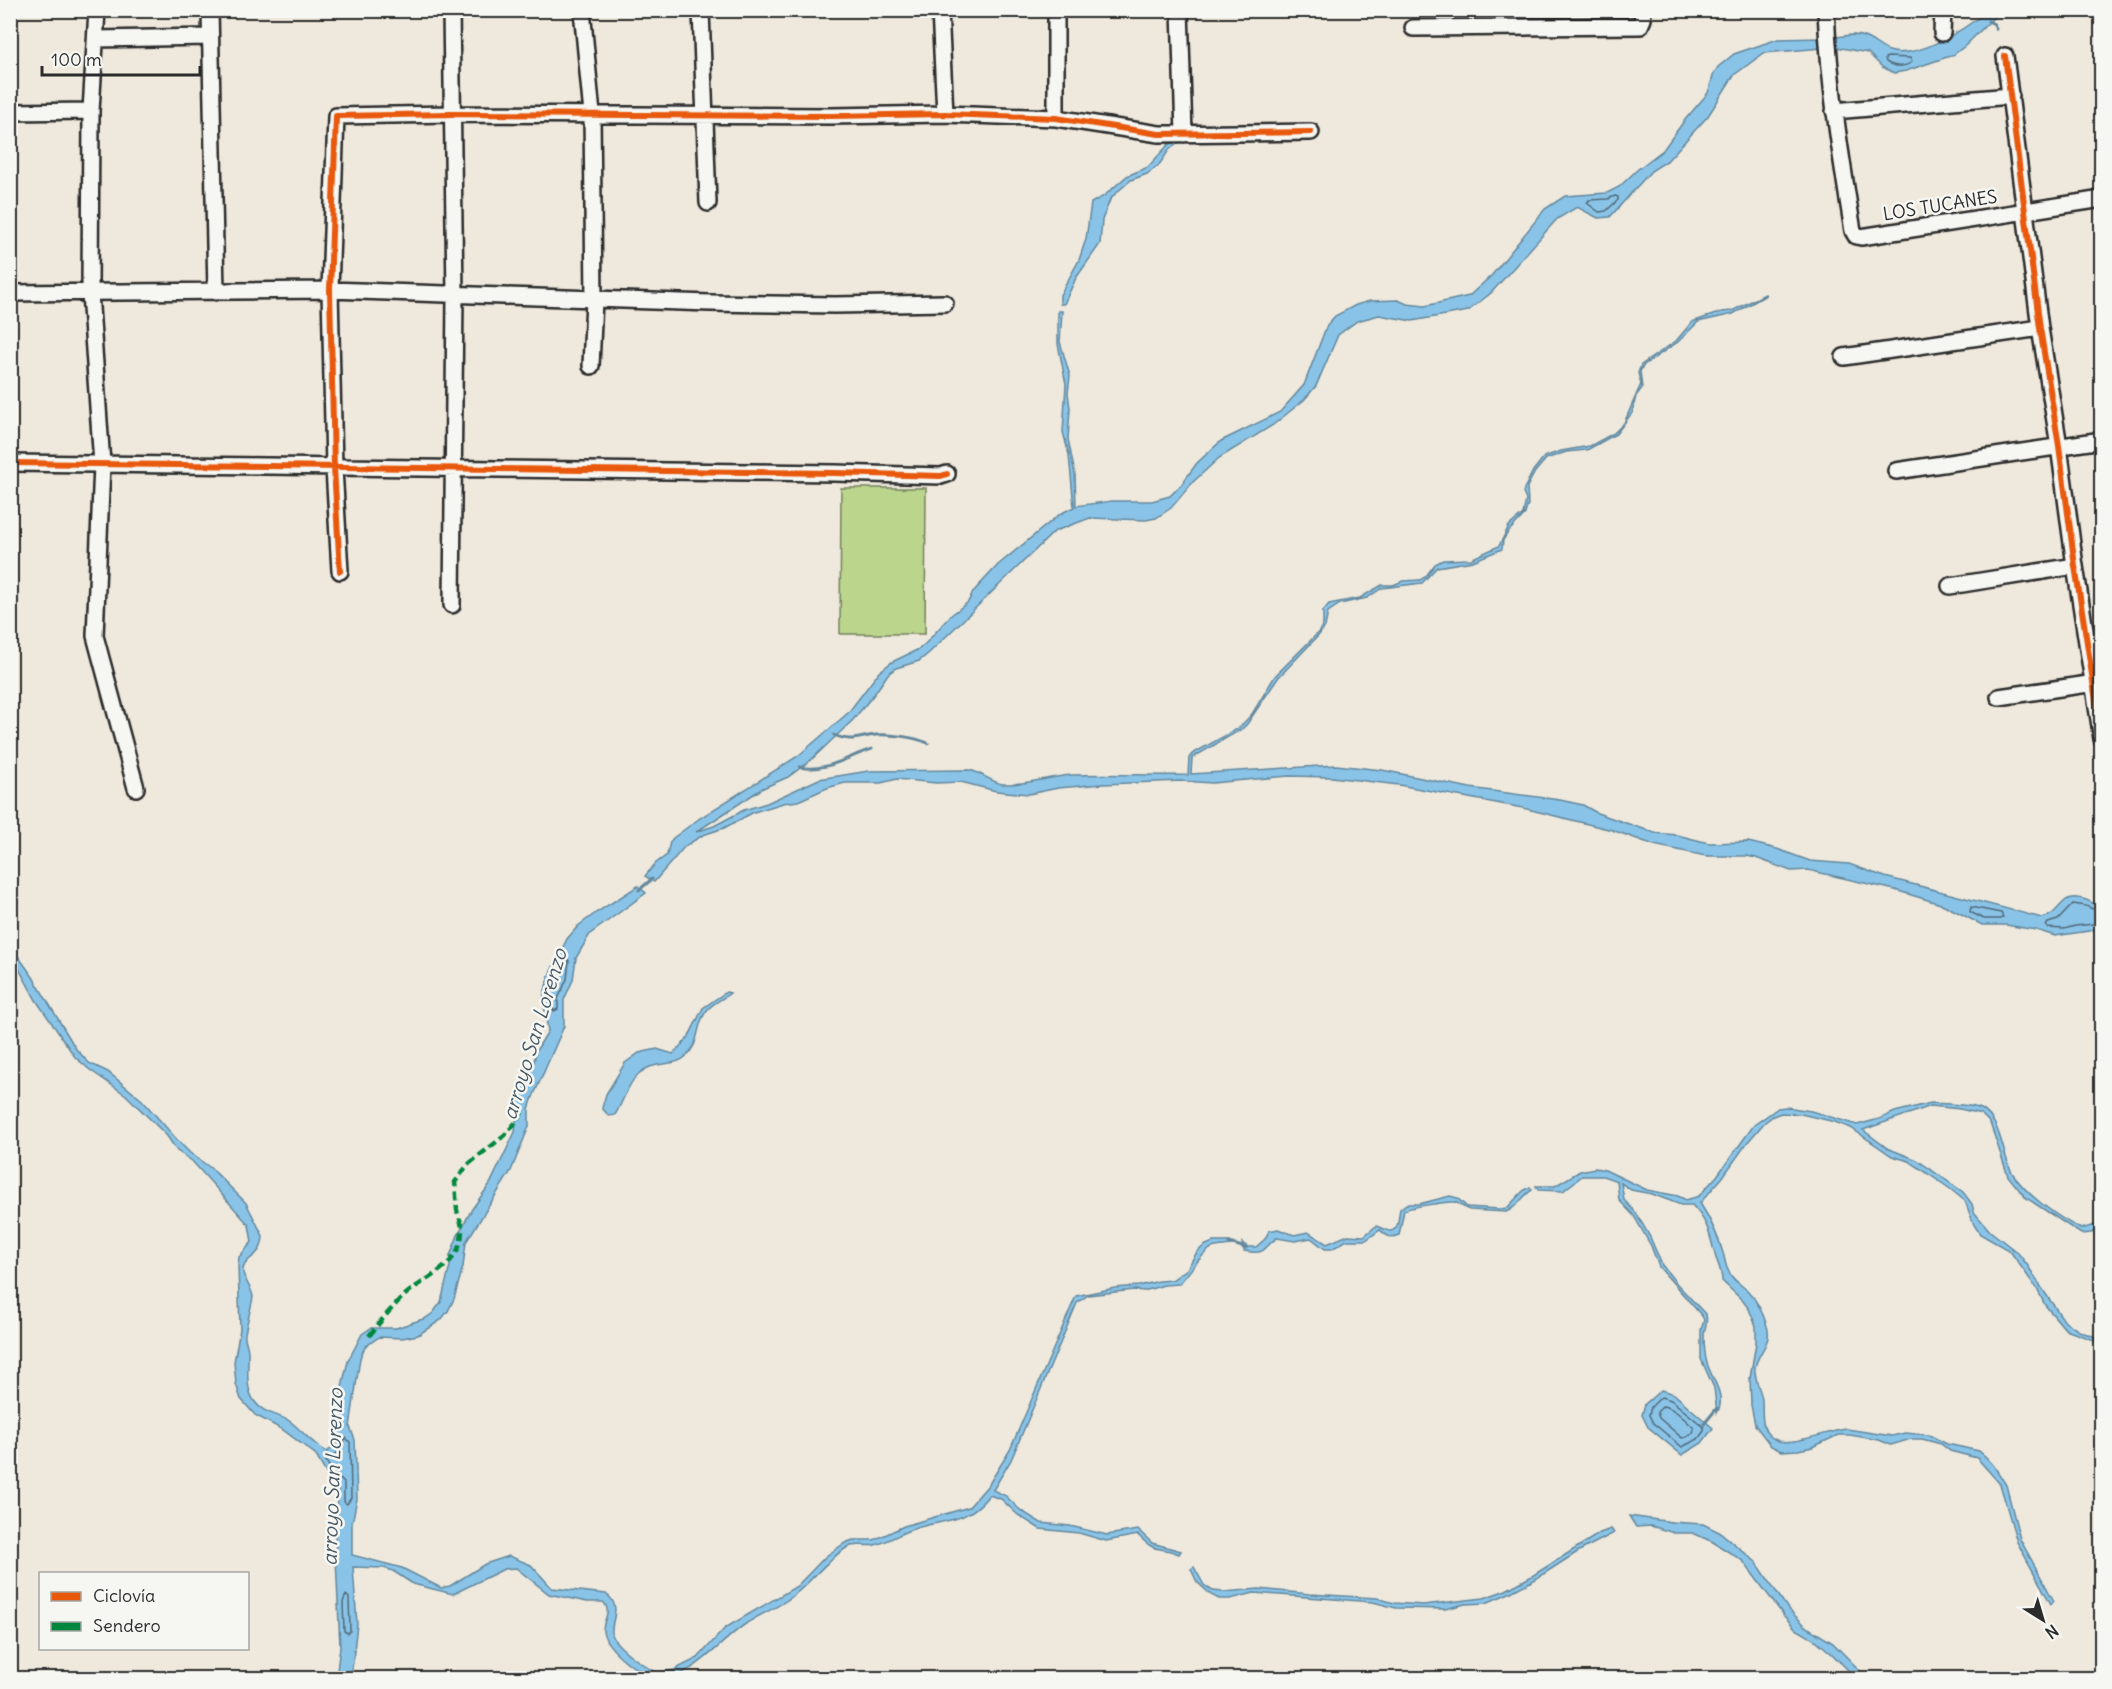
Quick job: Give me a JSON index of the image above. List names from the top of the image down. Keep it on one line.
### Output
{"streets":{"street":["LOS TUCANES"]},"water":["arroyo San Lorenzo"],"legend":["Ciclovía","Sendero"],"scale_bar":"100 m","north":"bottom right"}
